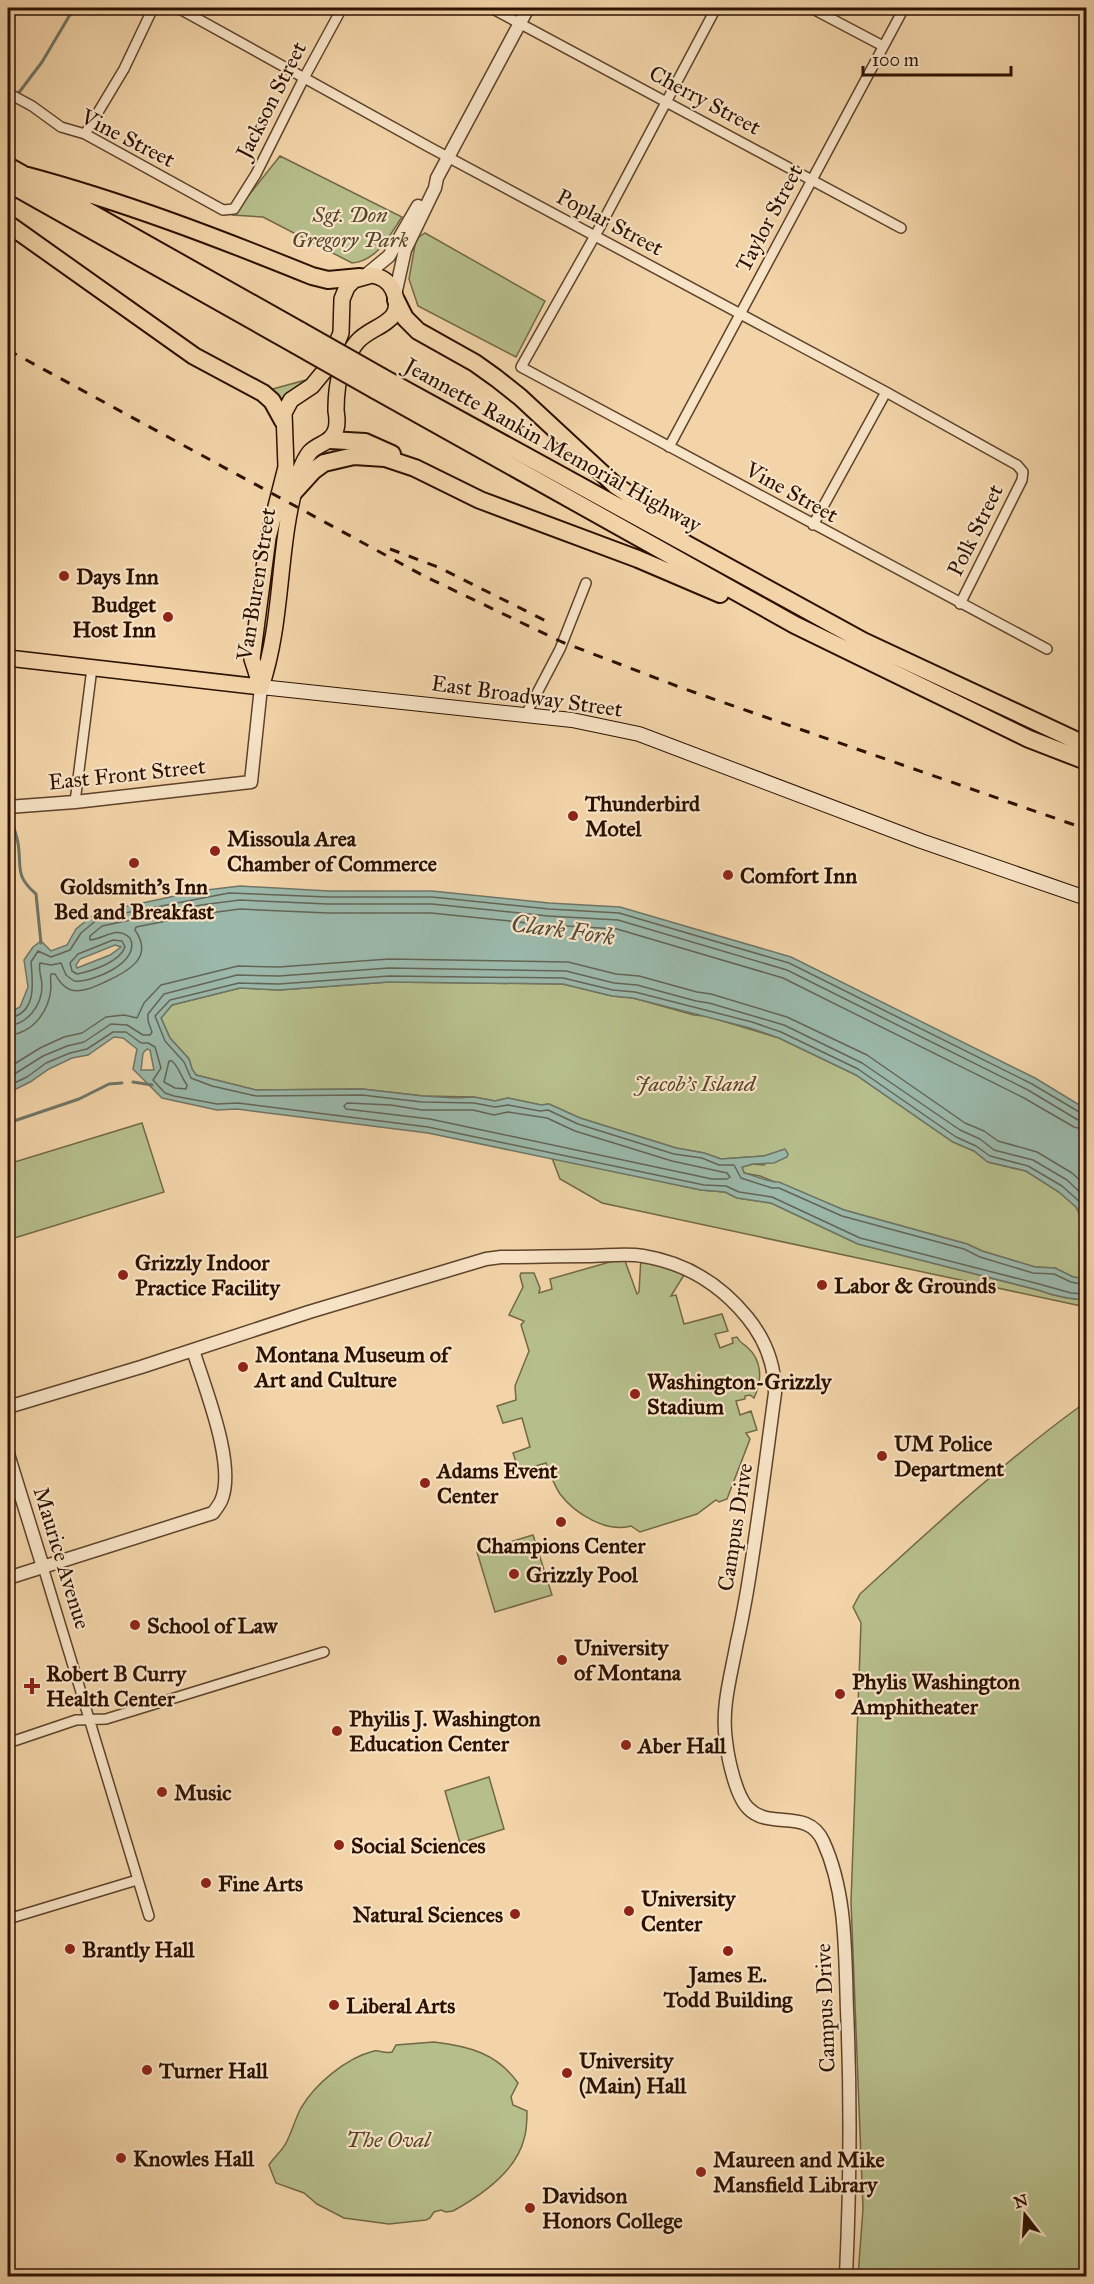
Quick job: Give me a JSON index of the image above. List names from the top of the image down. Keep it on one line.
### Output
{"streets":{"highway":["Jeannette Rankin Memorial Highway","Van Buren Street","East Broadway Street"],"street":["Jackson Street","Cherry Street","Vine Street","Taylor Street","Poplar Street","Polk Street","East Front Street","Campus Drive","Maurice Avenue"]},"crossings":[["Jackson Street","Vine Street"],["Jackson Street","Poplar Street"],["Cherry Street","Taylor Street"],["Vine Street","Taylor Street"],["Vine Street","Poplar Street"],["Vine Street","Polk Street"],["Taylor Street","Poplar Street"],["Poplar Street","Polk Street"],["Van Buren Street","East Broadway Street"],["Van Buren Street","East Front Street"],["East Broadway Street","East Front Street"]],"water":["Clark Fork"],"parks":["Sgt. Don Gregory Park","Jacob's Island","The Oval"],"places":{"other":["Days Inn","Budget Host Inn","Thunderbird Motel","Missoula Area Chamber of Commerce","Goldsmith's Inn Bed and Breakfast","Comfort Inn","Grizzly Indoor Practice Facility","Labor & Grounds","Montana Museum of Art and Culture","Washington-Grizzly Stadium","UM Police Department","Adams Event Center","Champions Center","Grizzly Pool","School of Law","University of Montana","Phylis Washington Amphitheater","Phyilis J. Washington Education Center","Aber Hall","Music","Social Sciences","Fine Arts","University Center","Natural Sciences","Brantly Hall","James E. Todd Building","Liberal Arts","Turner Hall","University (Main) Hall","Knowles Hall","Maureen and Mike Mansfield Library","Davidson Honors College"],"health":["Robert B Curry Health Center"]},"scale_bar":"100 m","north":"top"}
